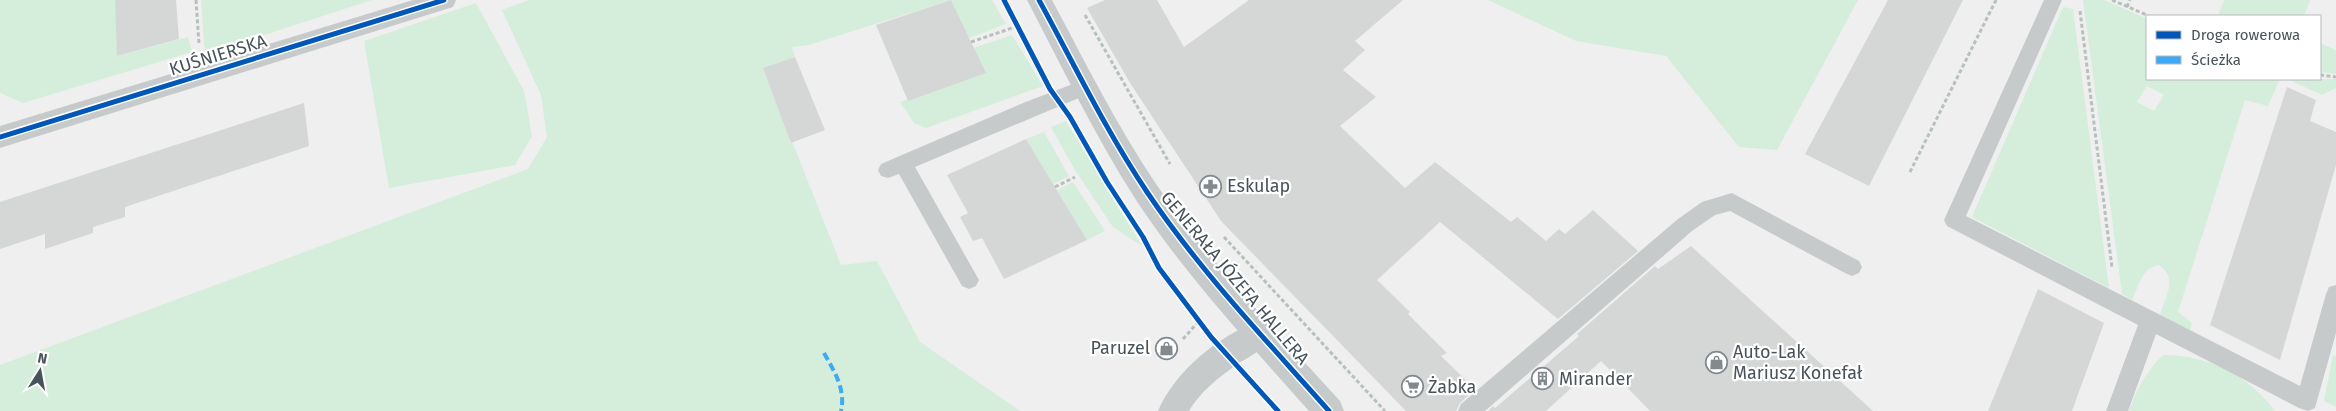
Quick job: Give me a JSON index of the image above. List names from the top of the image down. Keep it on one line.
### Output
{"streets":{"street":["KUŚNIERSKA","GENERAŁA JÓZEFA HALLERA"]},"places":{"pharmacy":["Eskulap"],"shop":["Paruzel","Auto-Lak Mariusz Konefał"],"building":["Mirander"],"supermarket":["Żabka"]},"legend":["Droga rowerowa","Ścieżka"],"north":"top"}
